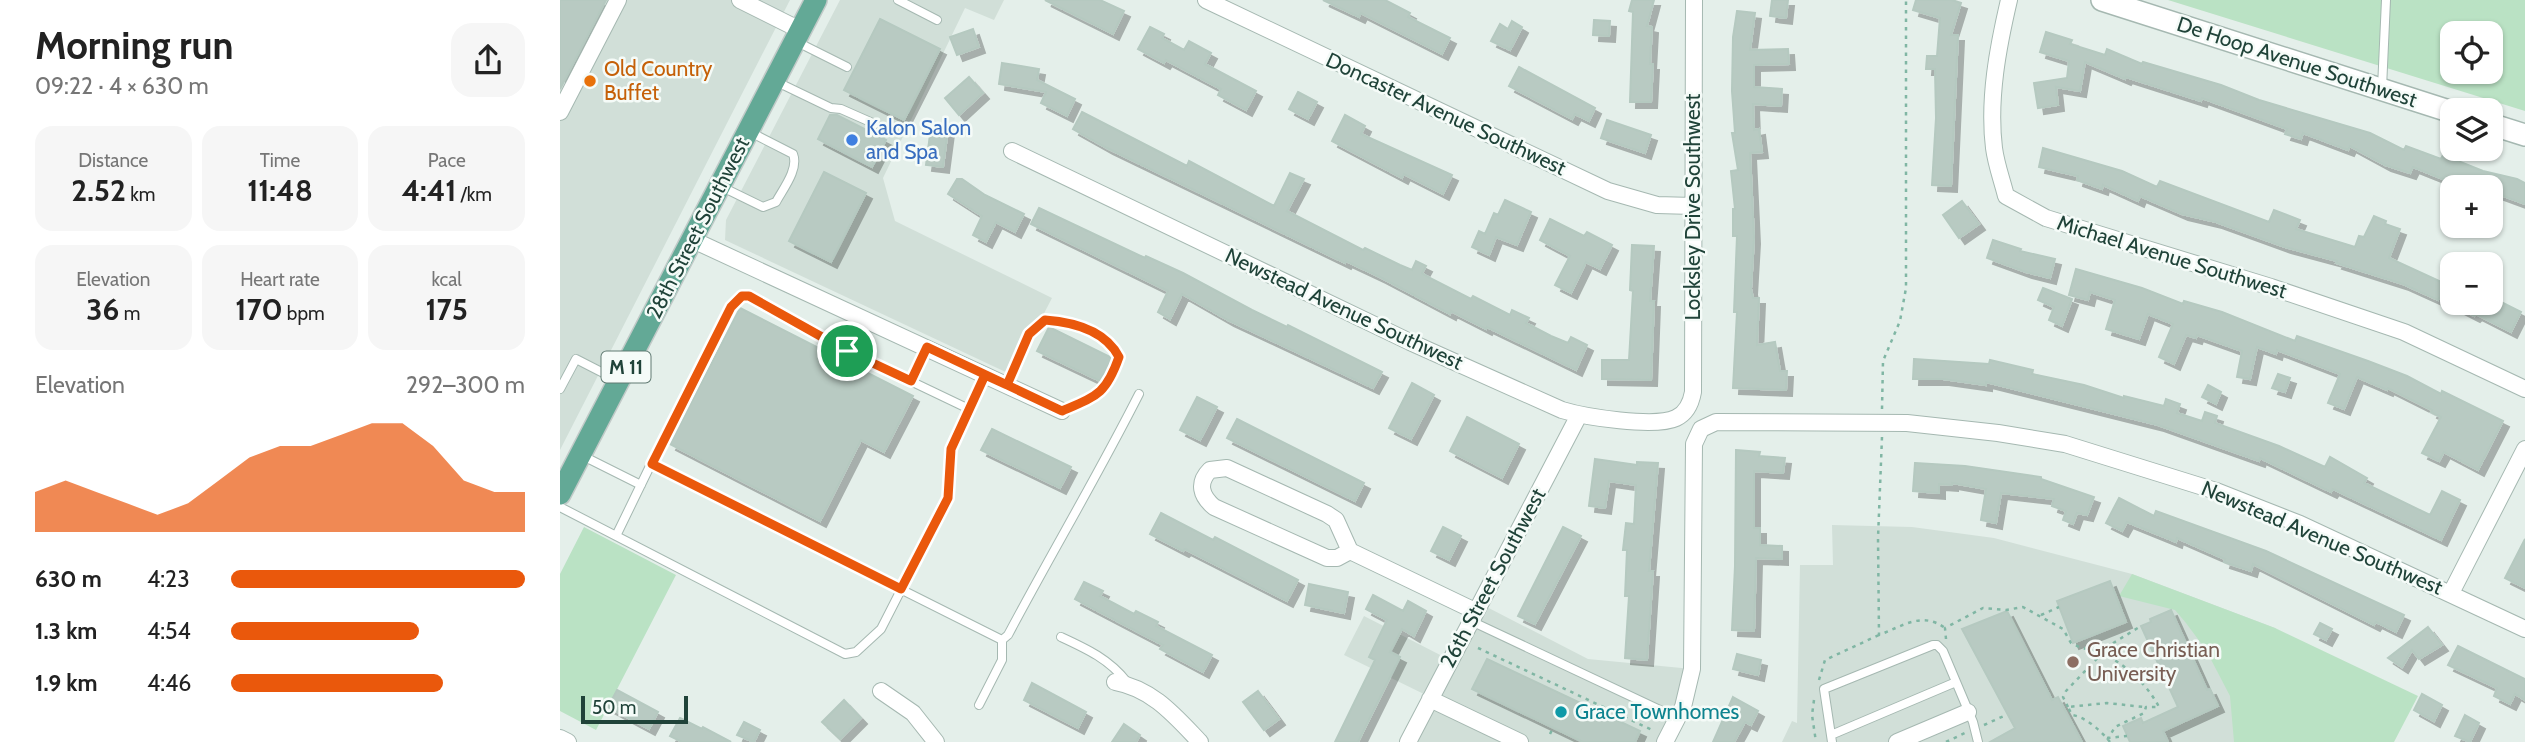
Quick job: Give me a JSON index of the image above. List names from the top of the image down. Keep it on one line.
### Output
{"streets":{"main road":["28th Street Southwest","M 11"],"street":["De Hoop Avenue Southwest","Doncaster Avenue Southwest","Locksley Drive Southwest","Michael Avenue Southwest","Newstead Avenue Southwest","26th Street Southwest"]},"crossings":[["Doncaster Avenue Southwest","Locksley Drive Southwest"],["Locksley Drive Southwest","Newstead Avenue Southwest"],["Newstead Avenue Southwest","26th Street Southwest"]],"places":["Old Country Buffet","Kalon Salon and Spa","Grace Christian University","Grace Townhomes"],"scale_bar":"50 m","page":{"heading":["Morning run","09:22 · 4 × 630 m"],"map_buttons":["+","−"],"stats":[["Distance","2.52 km"],["Time","11:48"],["Pace","4:41 /km"],["Elevation","36 m"],["Heart rate","170 bpm"],["kcal","175"]],"chart":["Elevation","292–300 m"],"list":[{"name":"630 m","note":"4:23"},{"name":"1.3 km","note":"4:54"},{"name":"1.9 km","note":"4:46"}],"scale":"50 m"}}
